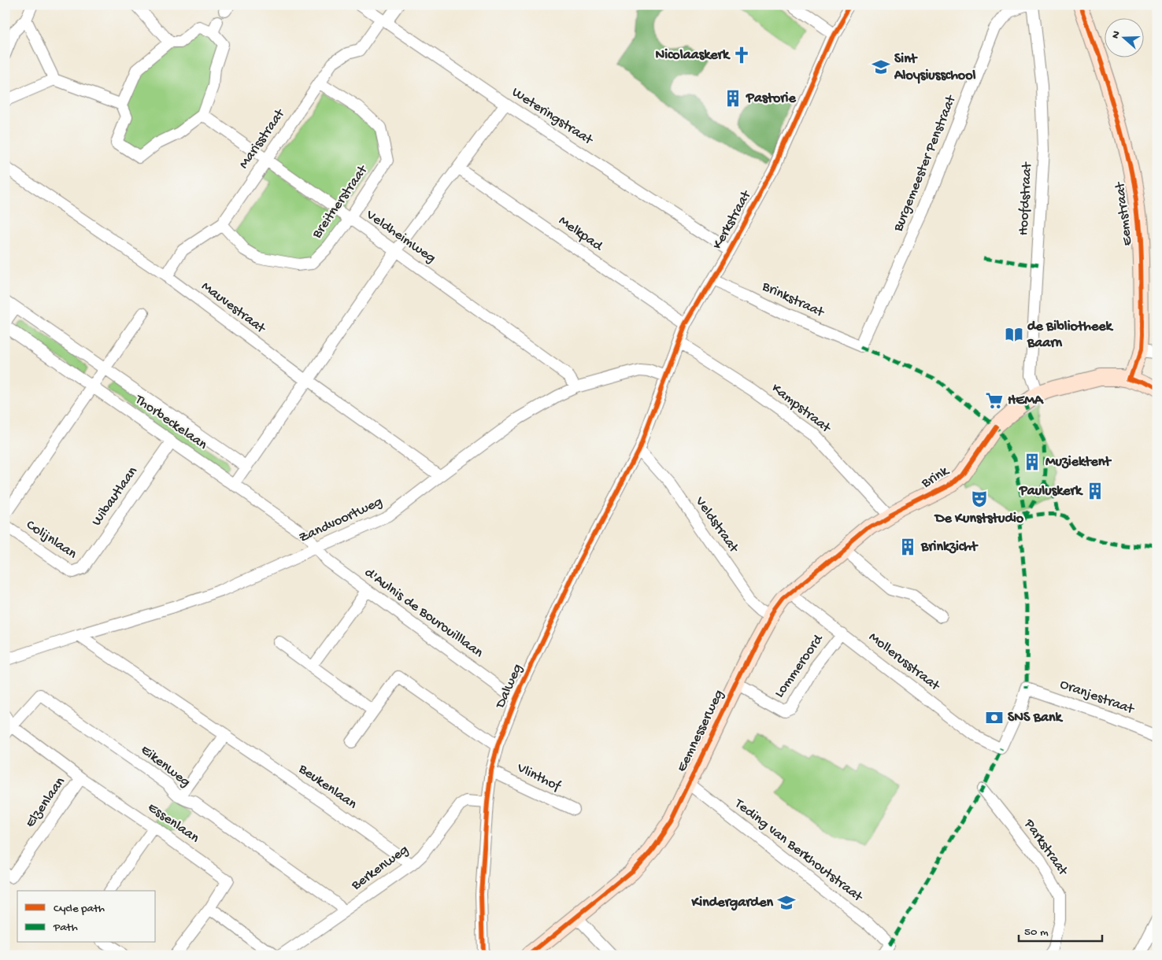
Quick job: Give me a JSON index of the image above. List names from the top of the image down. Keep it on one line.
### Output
{"streets":{"street":["Weteringstraat","Marisstraat","Burgemeester Penstraat","Hoofdstraat","Breitnerstraat","Eemstraat","Kerkstraat","Melkpad","Veldheimweg","Brinkstraat","Mauvestraat","Kampstraat","Thorbeckelaan","Brink","Wibautlaan","Zandvoortweg","Veldstraat","Colijnlaan","d'Aulnis de Bourouilllaan","Mollerusstraat","Lommeroord","Dalweg","Oranjestraat","Eemnesserweg","Eikenweg","Vlinthof","Beukenlaan","Elzenlaan","Essenlaan","Parkstraat","Teding van Berkhoutstraat","Berkenweg"]},"crossings":[["Weteringstraat","Marisstraat"],["Weteringstraat","Kerkstraat"],["Marisstraat","Breitnerstraat"],["Marisstraat","Veldheimweg"],["Marisstraat","Mauvestraat"],["Burgemeester Penstraat","Brinkstraat"],["Hoofdstraat","Brink"],["Breitnerstraat","Veldheimweg"],["Eemstraat","Brink"],["Kerkstraat","Melkpad"],["Kerkstraat","Brinkstraat"],["Kerkstraat","Kampstraat"],["Kerkstraat","Zandvoortweg"],["Kerkstraat","Veldstraat"],["Kerkstraat","Dalweg"],["Veldheimweg","Zandvoortweg"],["Mauvestraat","Zandvoortweg"],["Kampstraat","Brink"],["Kampstraat","Eemnesserweg"],["Thorbeckelaan","Wibautlaan"],["Thorbeckelaan","Zandvoortweg"],["Thorbeckelaan","d'Aulnis de Bourouilllaan"],["Brink","Eemnesserweg"],["Wibautlaan","Colijnlaan"],["Zandvoortweg","d'Aulnis de Bourouilllaan"],["Zandvoortweg","Beukenlaan"],["Veldstraat","Dalweg"],["Veldstraat","Eemnesserweg"],["d'Aulnis de Bourouilllaan","Dalweg"],["Mollerusstraat","Lommeroord"],["Mollerusstraat","Oranjestraat"],["Mollerusstraat","Eemnesserweg"],["Lommeroord","Eemnesserweg"],["Dalweg","Vlinthof"],["Dalweg","Berkenweg"],["Eemnesserweg","Teding van Berkhoutstraat"],["Eikenweg","Essenlaan"],["Eikenweg","Berkenweg"],["Beukenlaan","Berkenweg"],["Elzenlaan","Essenlaan"]],"places":{"church":["Nicolaaskerk"],"school or university":["Sint Aloysiusschool","Kindergarden"],"building":["Pastorie","Muziektent","Pauluskerk","Brinkzicht"],"library":["de Bibliotheek Baarn"],"supermarket":["HEMA"],"theatre":["De Kunststudio"],"bank":["SNS Bank"]},"legend":["Cycle path","Path"],"scale_bar":"50 m","north":"left"}
